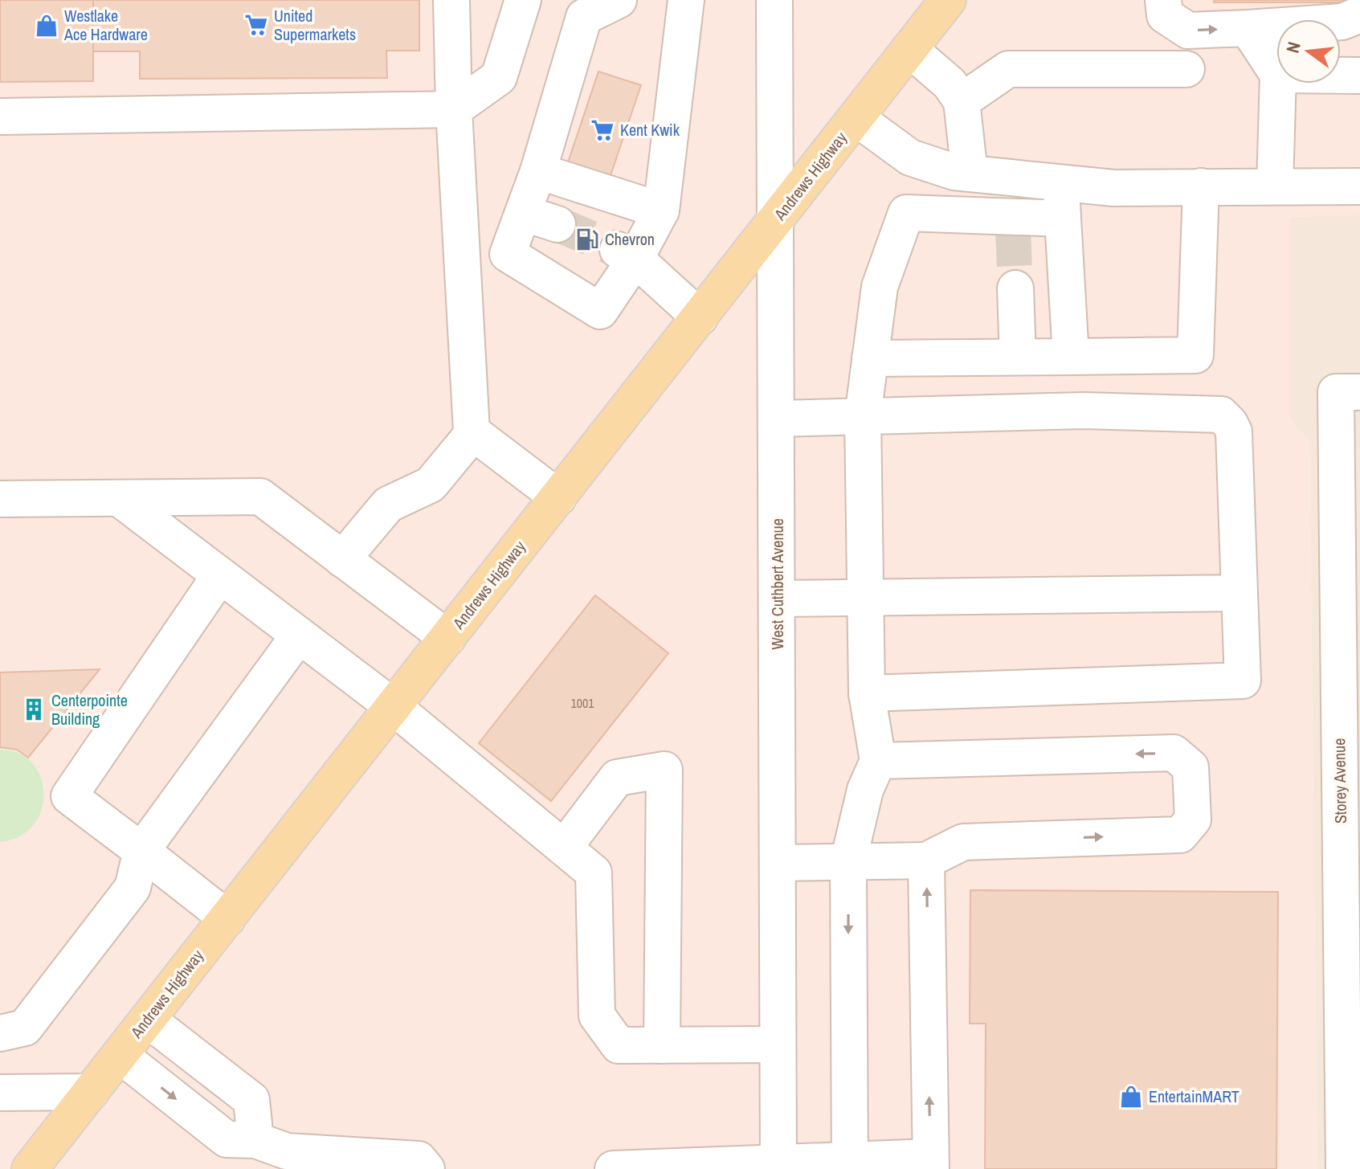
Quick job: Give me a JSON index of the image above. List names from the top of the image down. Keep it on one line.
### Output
{"streets":{"main road":["Andrews Highway"],"street":["West Cuthbert Avenue","Storey Avenue"]},"crossings":[["Andrews Highway","West Cuthbert Avenue"]],"places":{"supermarket":["United Supermarkets","Kent Kwik"],"shop":["Westlake Ace Hardware","EntertainMART"],"fuel station":["Chevron"],"building":["Centerpointe Building"]},"house_numbers":["1001"],"north":"left"}
